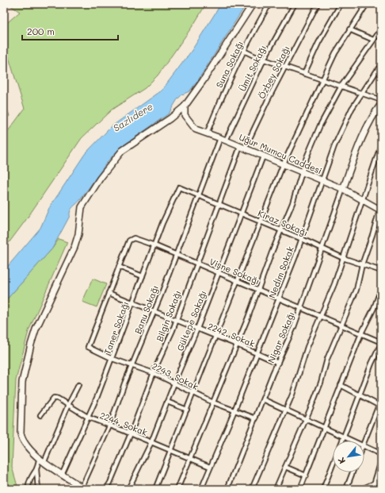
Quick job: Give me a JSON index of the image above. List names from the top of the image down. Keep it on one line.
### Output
{"streets":{"main road":["Uğur Mumcu Caddesi"],"street":["Suna Sokağı","Ümit Sokağı","Özbey Sokağı","Kiraz Sokağı","Vişne Sokağı","Nedim Sokak","Banu Sokağı","Bilgin Sokağı","Gültepe Sokağı","Taner Sokağı","2242. Sokak","Nigar Sokağı","2243. Sokak","2244. Sokak"]},"crossings":[["Suna Sokağı","Uğur Mumcu Caddesi"],["Ümit Sokağı","Uğur Mumcu Caddesi"],["Özbey Sokağı","Uğur Mumcu Caddesi"],["Özbey Sokağı","Bilgin Sokağı"],["Uğur Mumcu Caddesi","Nedim Sokak"],["Uğur Mumcu Caddesi","Banu Sokağı"],["Uğur Mumcu Caddesi","Bilgin Sokağı"],["Uğur Mumcu Caddesi","Gültepe Sokağı"],["Uğur Mumcu Caddesi","Nigar Sokağı"],["Kiraz Sokağı","Nedim Sokak"],["Kiraz Sokağı","Banu Sokağı"],["Kiraz Sokağı","Bilgin Sokağı"],["Kiraz Sokağı","Gültepe Sokağı"],["Kiraz Sokağı","Taner Sokağı"],["Kiraz Sokağı","Nigar Sokağı"],["Vişne Sokağı","Nedim Sokak"],["Vişne Sokağı","Banu Sokağı"],["Vişne Sokağı","Bilgin Sokağı"],["Vişne Sokağı","Gültepe Sokağı"],["Vişne Sokağı","Taner Sokağı"],["Vişne Sokağı","Nigar Sokağı"],["Nedim Sokak","2242. Sokak"],["Nedim Sokak","2243. Sokak"],["Nedim Sokak","2244. Sokak"],["Banu Sokağı","2242. Sokak"],["Banu Sokağı","2243. Sokak"],["Banu Sokağı","2244. Sokak"],["Bilgin Sokağı","2242. Sokak"],["Bilgin Sokağı","2243. Sokak"],["Bilgin Sokağı","2244. Sokak"],["Gültepe Sokağı","2242. Sokak"],["Gültepe Sokağı","2243. Sokak"],["Gültepe Sokağı","2244. Sokak"],["Taner Sokağı","2242. Sokak"],["Taner Sokağı","2243. Sokak"],["Taner Sokağı","2244. Sokak"],["2242. Sokak","Nigar Sokağı"],["2242. Sokak","2243. Sokak"],["Nigar Sokağı","2243. Sokak"]],"water":["Sazlıdere"],"scale_bar":"200 m","north":"bottom left"}
